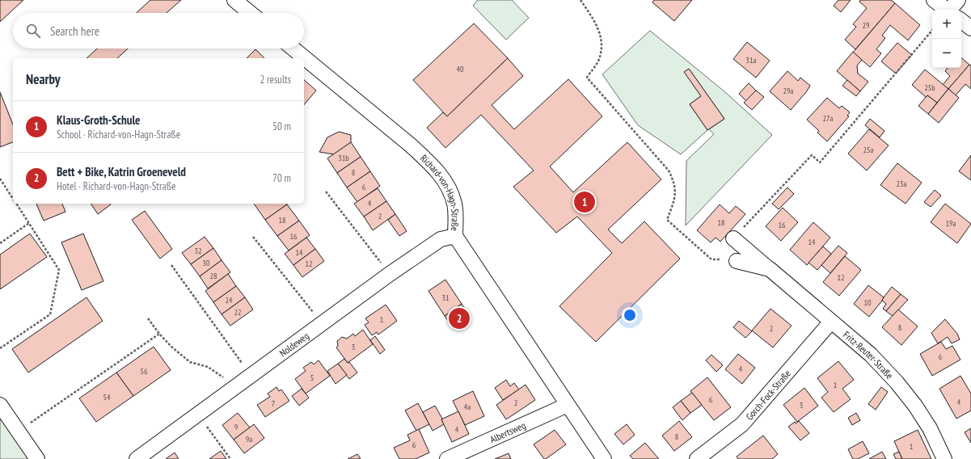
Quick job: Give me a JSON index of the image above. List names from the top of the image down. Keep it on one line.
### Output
{"streets":{"street":["Richard-von-Hagn-Straße","Noldeweg","Fritz-Reuter-Straße","Gorch-Fock-Straße","Albertsweg"]},"crossings":[["Richard-von-Hagn-Straße","Noldeweg"],["Richard-von-Hagn-Straße","Albertsweg"],["Fritz-Reuter-Straße","Gorch-Fock-Straße"]],"house_numbers":["29","31a","40","25b","29a","27a","25a","31b","8","23a","6","4","2","18","18","19a","16","16","14","32","14","30","12","28","12","31","24","10","22","1","8","2","3","6","4","56","5","1","54","6","4","2","7","3","4a","9","4","8","9a","6","1"],"page":{"map_buttons":["+","−"],"search":"Search here","heading":["Nearby","2 results"],"list":[{"mark":"1","name":"Klaus-Groth-Schule","note":"School · Richard-von-Hagn-Straße","value":"50 m"},{"mark":"2","name":"Bett + Bike, Katrin Groeneveld","note":"Hotel · Richard-von-Hagn-Straße","value":"70 m"}],"pins":["1","2"]}}
